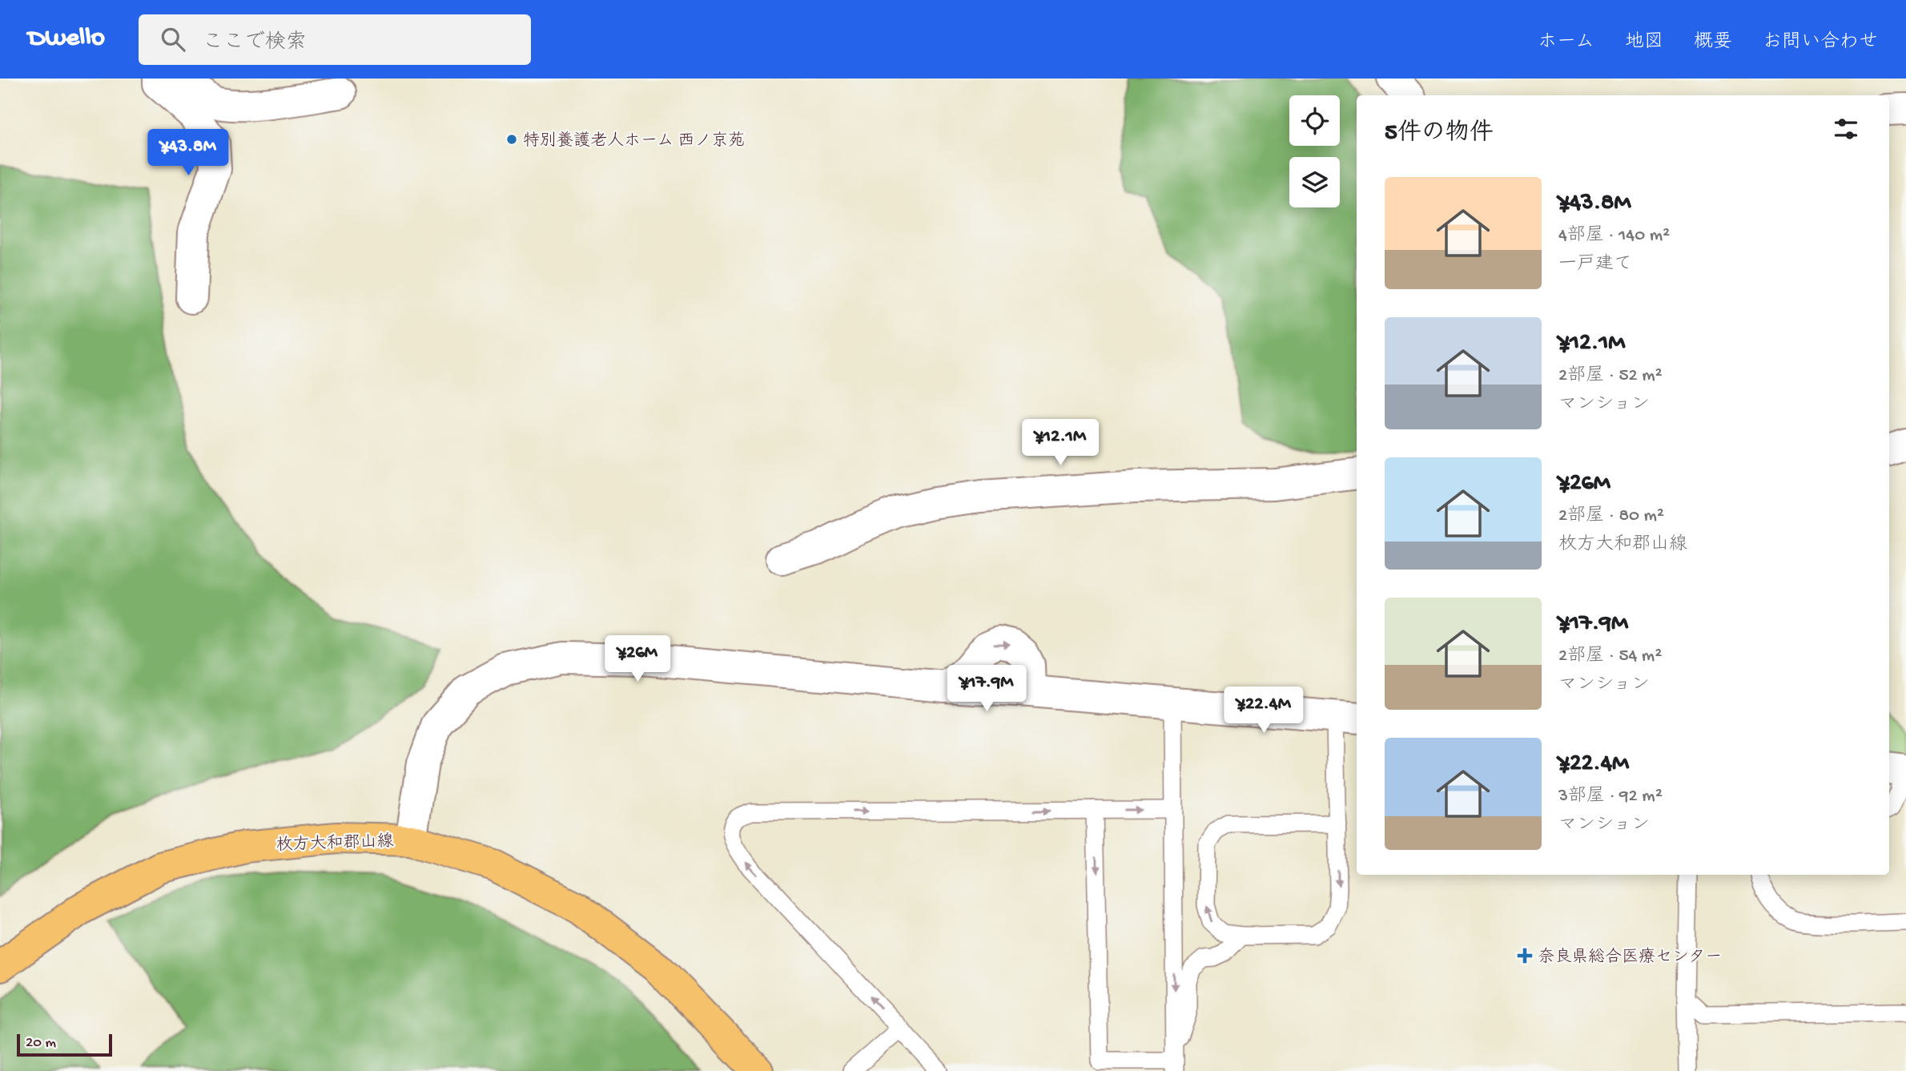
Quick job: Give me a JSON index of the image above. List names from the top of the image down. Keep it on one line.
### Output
{"streets":{"main road":["枚方大和郡山線"]},"places":{"other":["特別養護老人ホーム 西ノ京苑"],"health":["奈良県総合医療センター"]},"scale_bar":"20 m","page":{"header":"Dwello","search":"ここで検索","nav":["ホーム","地図","概要","お問い合わせ"],"heading":"5件の物件","price":["¥43.8M","¥12.1M","¥26M","¥17.9M","¥22.4M"],"list":[{"name":"¥43.8M","note":"4部屋 · 140 m² · 一戸建て"},{"name":"¥12.1M","note":"2部屋 · 52 m² · マンション"},{"name":"¥26M","note":"2部屋 · 80 m² · 枚方大和郡山線"},{"name":"¥17.9M","note":"2部屋 · 54 m² · マンション"},{"name":"¥22.4M","note":"3部屋 · 92 m² · マンション"}],"scale":"20 m"}}
